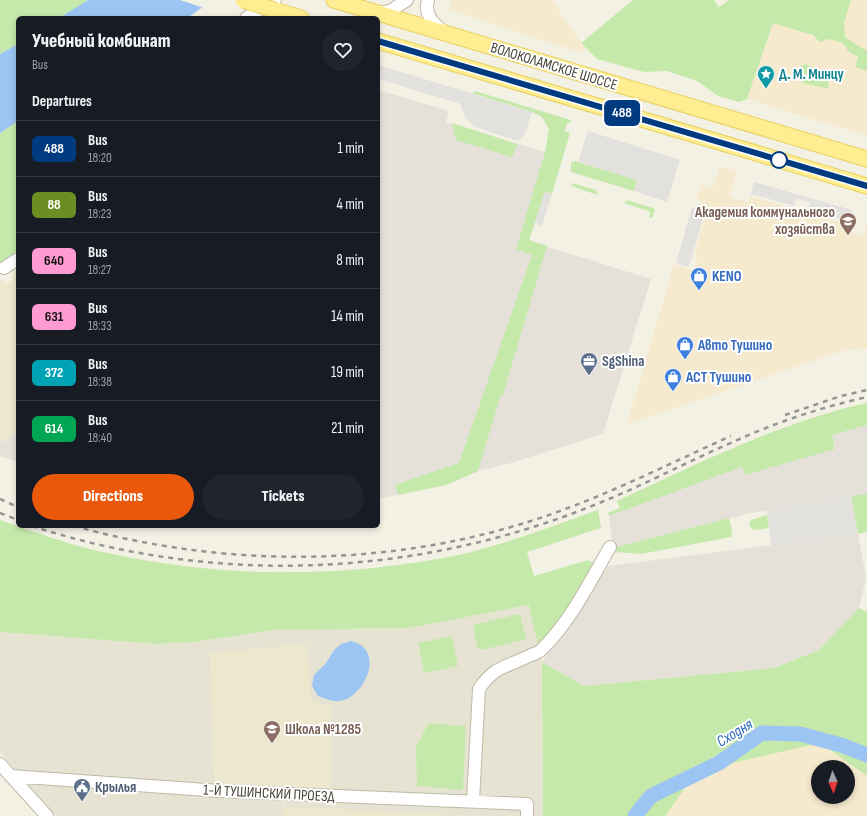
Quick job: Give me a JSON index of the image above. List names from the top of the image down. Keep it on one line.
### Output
{"streets":{"main road":["ВОЛОКОЛАМСКОЕ ШОССЕ"],"street":["1-Й ТУШИНСКИЙ ПРОЕЗД"]},"water":["Сходня"],"places":{"place":["Д. М. Минцу"],"school or university":["Академия коммунального хозяйства","Школа №1285"],"shop":["KENO","Авто Тушино","АСТ Тушино"],"office":["SgShina"],"public building":["Крылья"]},"lines":["bus line 488"],"north":"bottom","page":{"on_map":"488","heading":[["Учебный комбинат","Bus"],"Departures"],"list":[{"mark":"488","name":"Bus","note":"18:20","value":"1 min"},{"mark":"88","name":"Bus","note":"18:23","value":"4 min"},{"mark":"640","name":"Bus","note":"18:27","value":"8 min"},{"mark":"631","name":"Bus","note":"18:33","value":"14 min"},{"mark":"372","name":"Bus","note":"18:38","value":"19 min"},{"mark":"614","name":"Bus","note":"18:40","value":"21 min"}],"buttons":["Directions","Tickets"]}}
